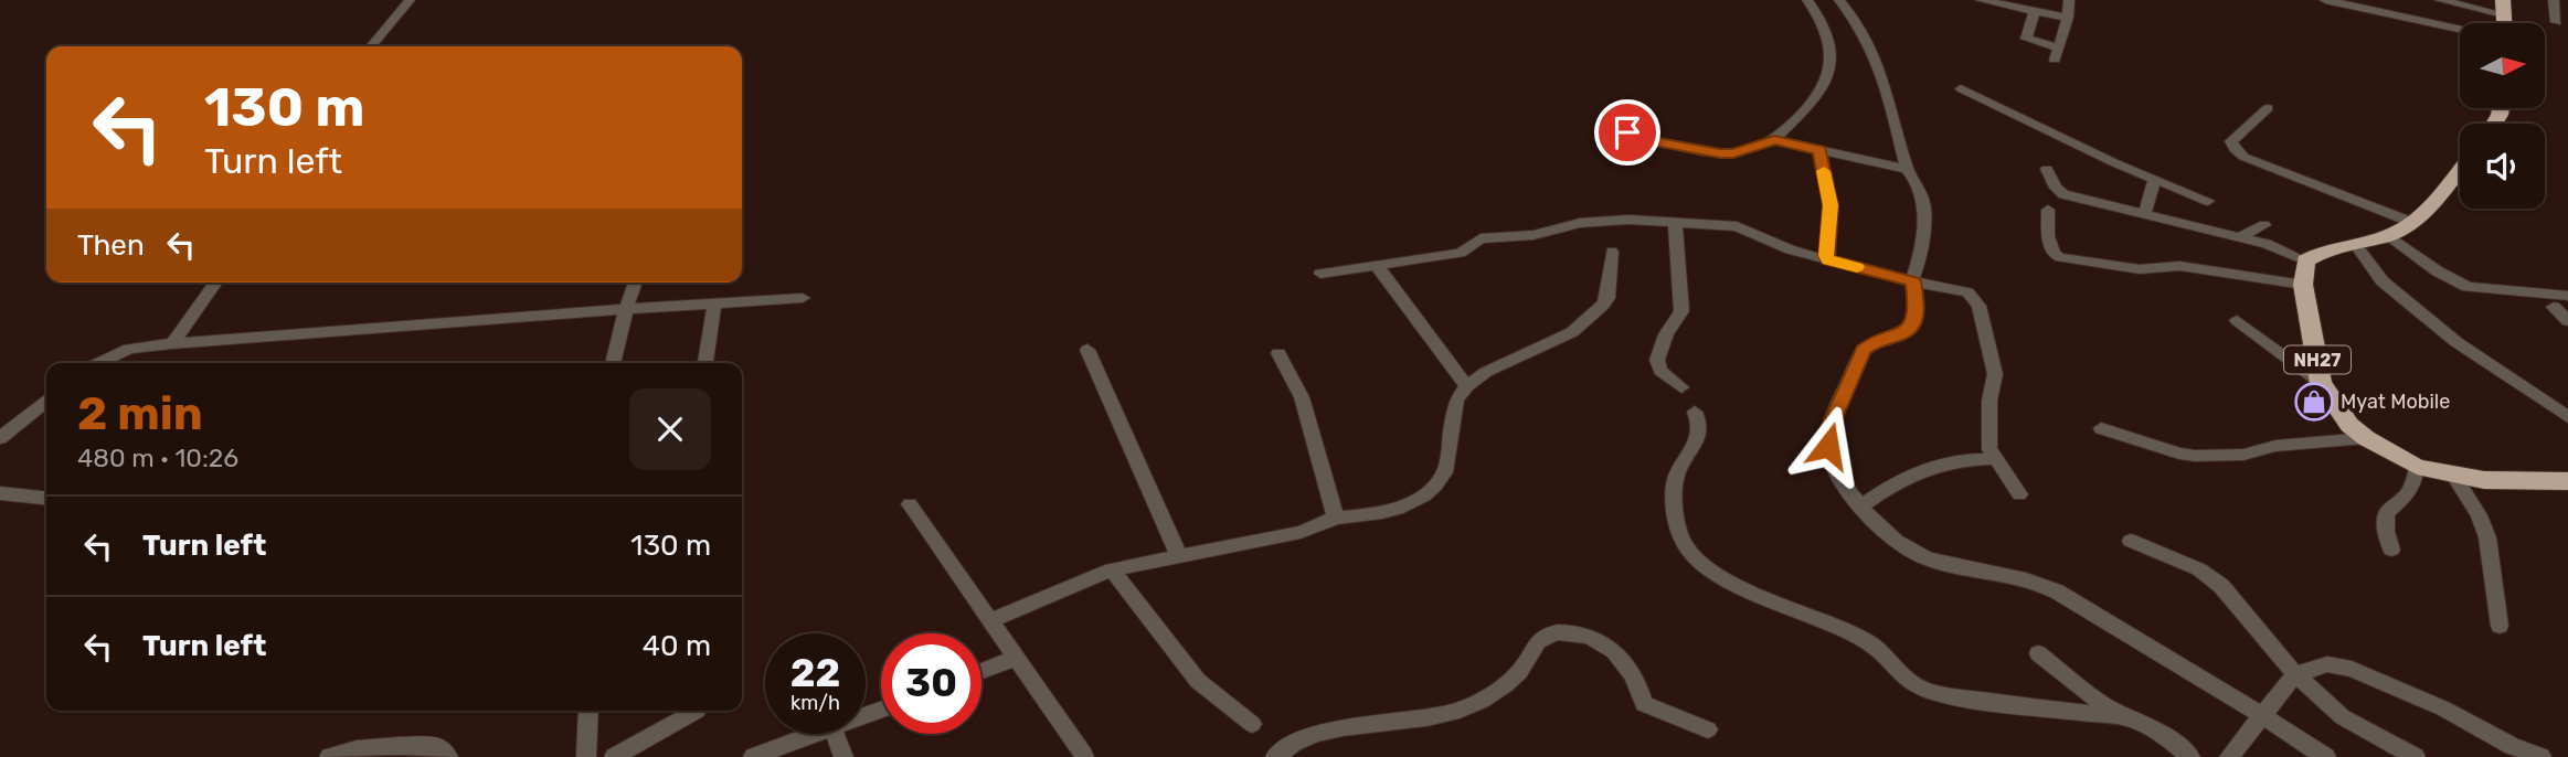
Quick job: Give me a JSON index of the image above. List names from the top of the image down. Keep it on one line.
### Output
{"streets":{"highway":["NH27"]},"places":{"shop":["Myat Mobile"]},"north":"right","page":{"turn":["130 m","Turn left"],"then":"Then","heading":["2 min","480 m · 10:26"],"list":[{"name":"Turn left","value":"130 m"},{"name":"Turn left","value":"40 m"}],"speed":"22 km/h","limit":"30"}}
